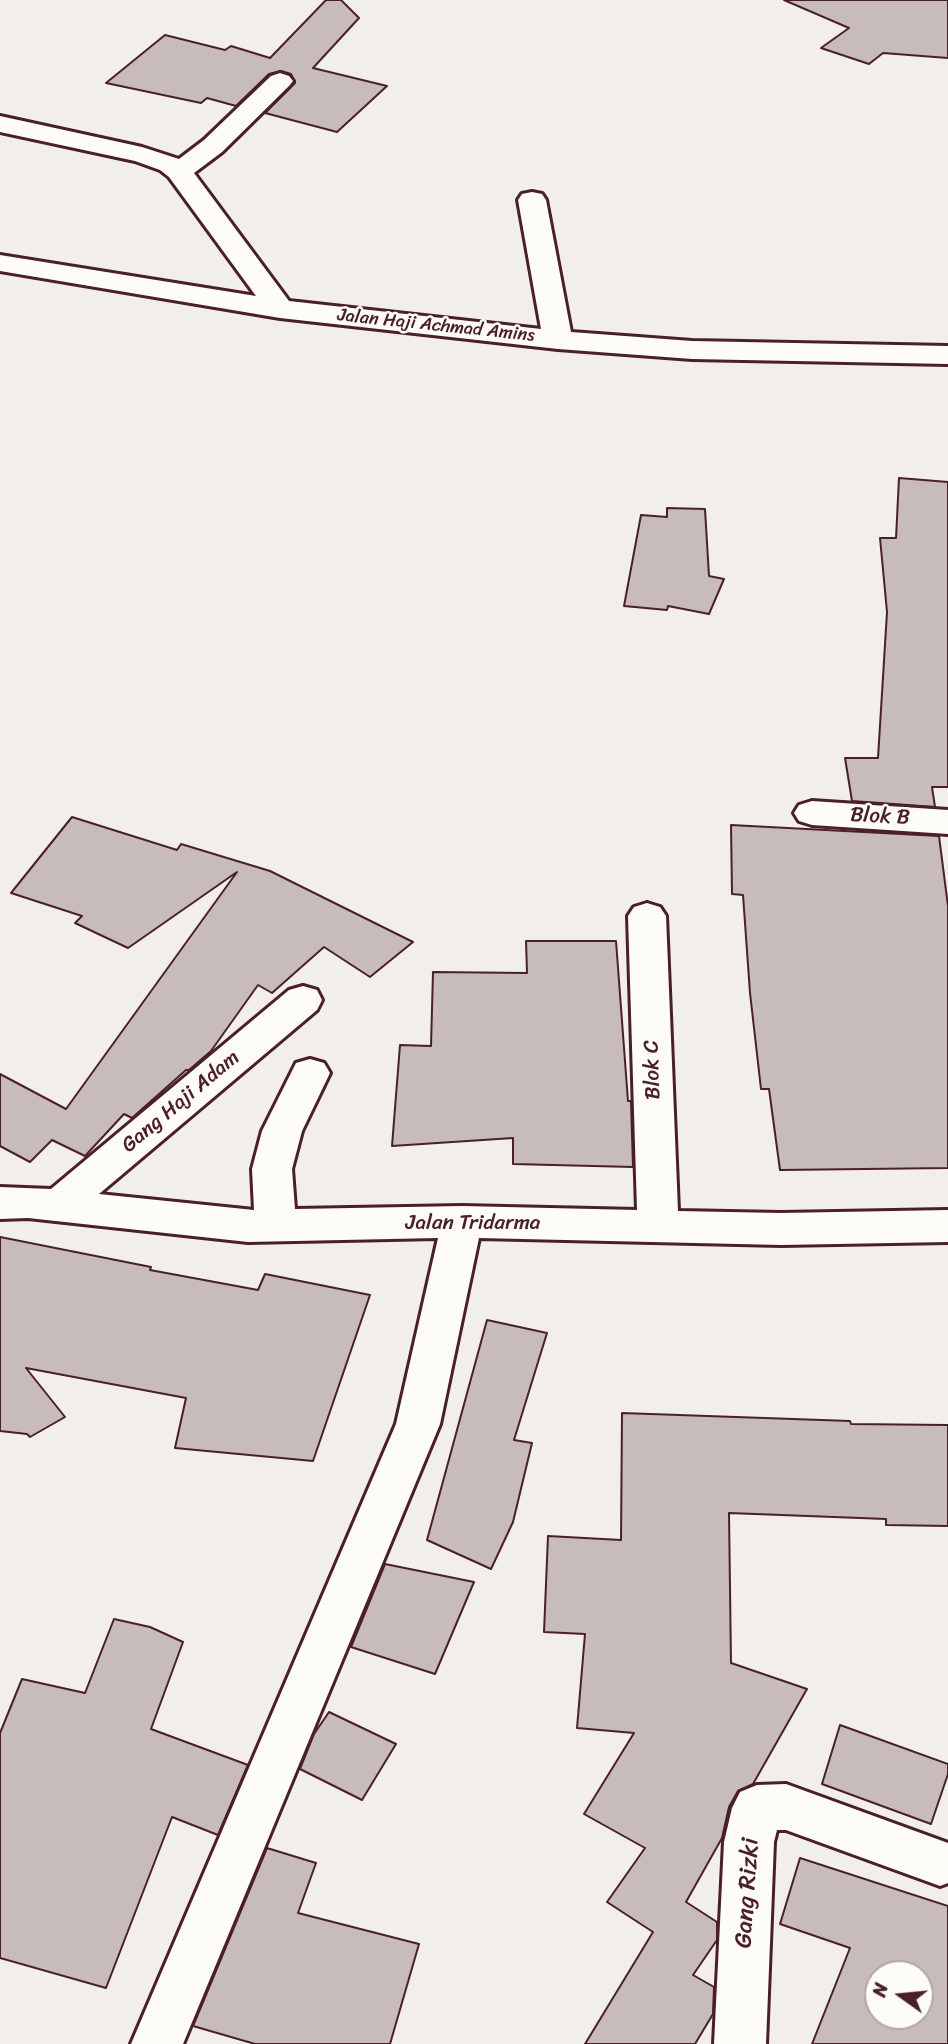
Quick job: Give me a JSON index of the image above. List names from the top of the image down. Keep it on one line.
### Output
{"streets":{"street":["Jalan Haji Achmad Amins","Blok B","Blok C","Gang Haji Adam","Jalan Tridarma","Gang Rizki"]},"crossings":[["Blok C","Jalan Tridarma"],["Gang Haji Adam","Jalan Tridarma"]],"north":"left"}
